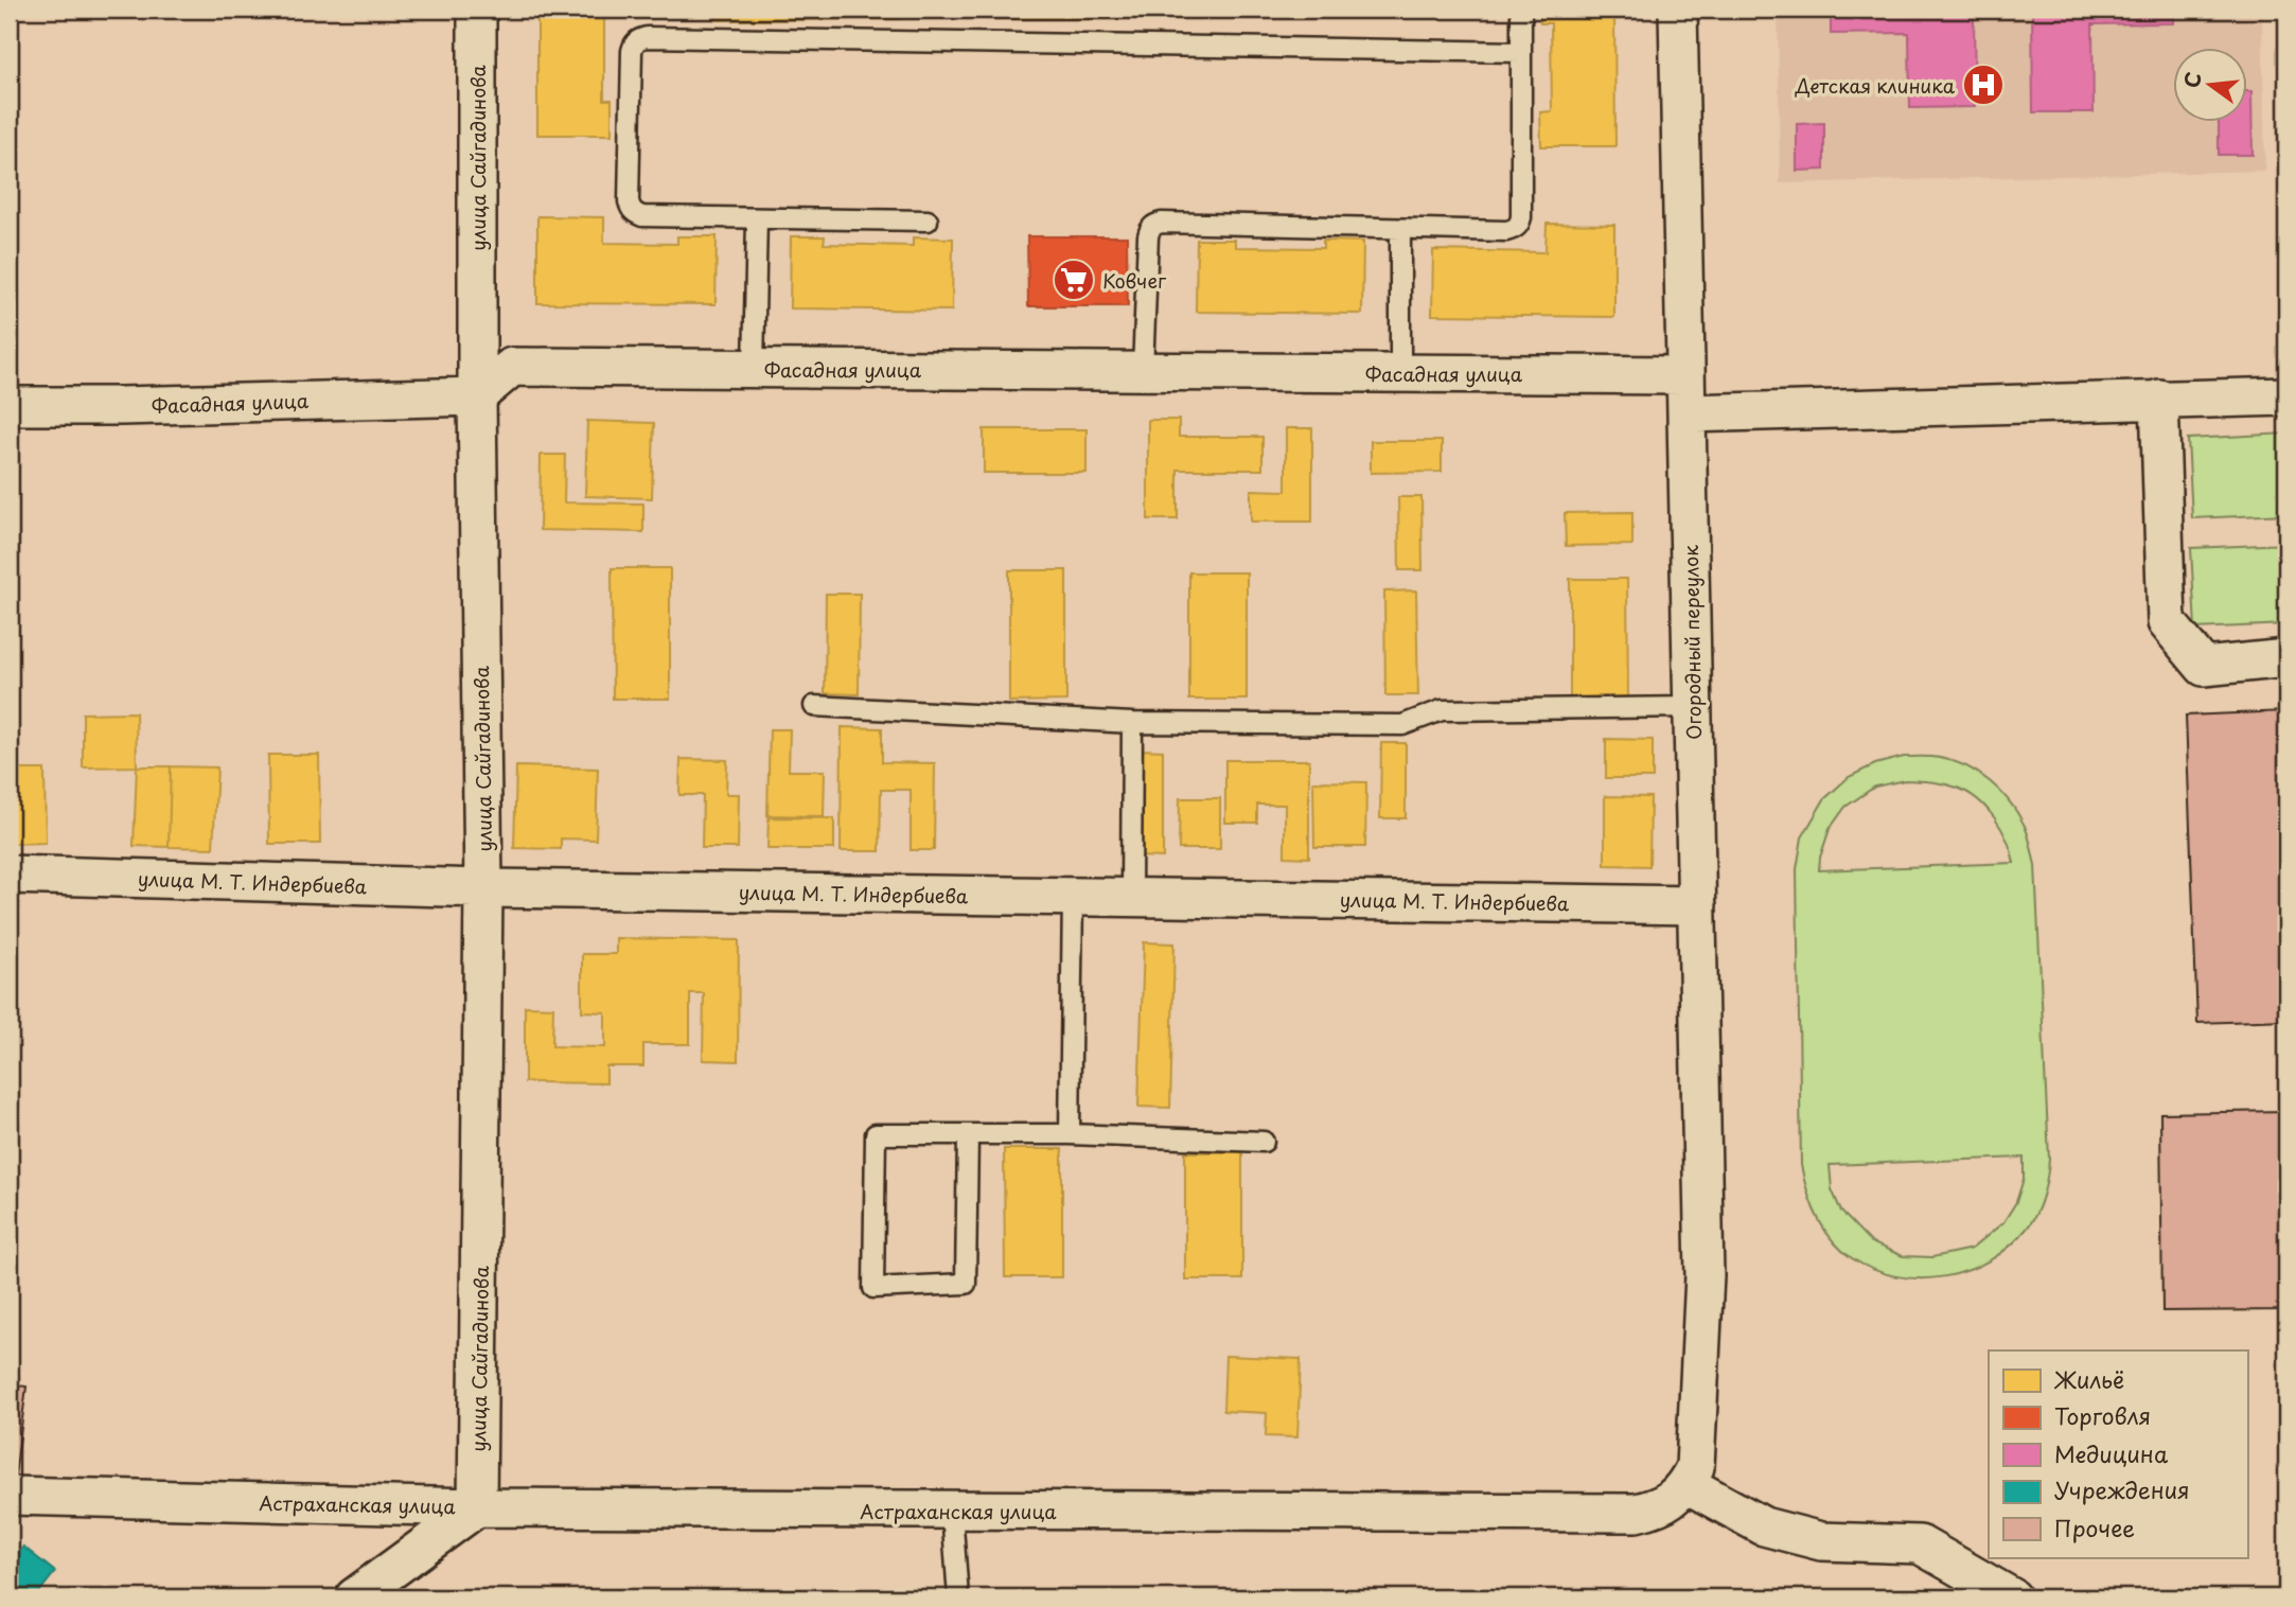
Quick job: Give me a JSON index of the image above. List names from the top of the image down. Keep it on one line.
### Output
{"streets":{"street":["улица Сайгадинова","Фасадная улица","Огородный переулок","улица М. Т. Индербиева","Астраханская улица"]},"crossings":[["улица Сайгадинова","Фасадная улица"],["улица Сайгадинова","улица М. Т. Индербиева"],["улица Сайгадинова","Астраханская улица"],["Фасадная улица","Огородный переулок"],["Огородный переулок","улица М. Т. Индербиева"],["Огородный переулок","Астраханская улица"]],"places":{"hospital":["Детская клиника"],"supermarket":["Ковчег"]},"legend":["Жильё","Торговля","Медицина","Учреждения","Прочее"],"north":"left"}
